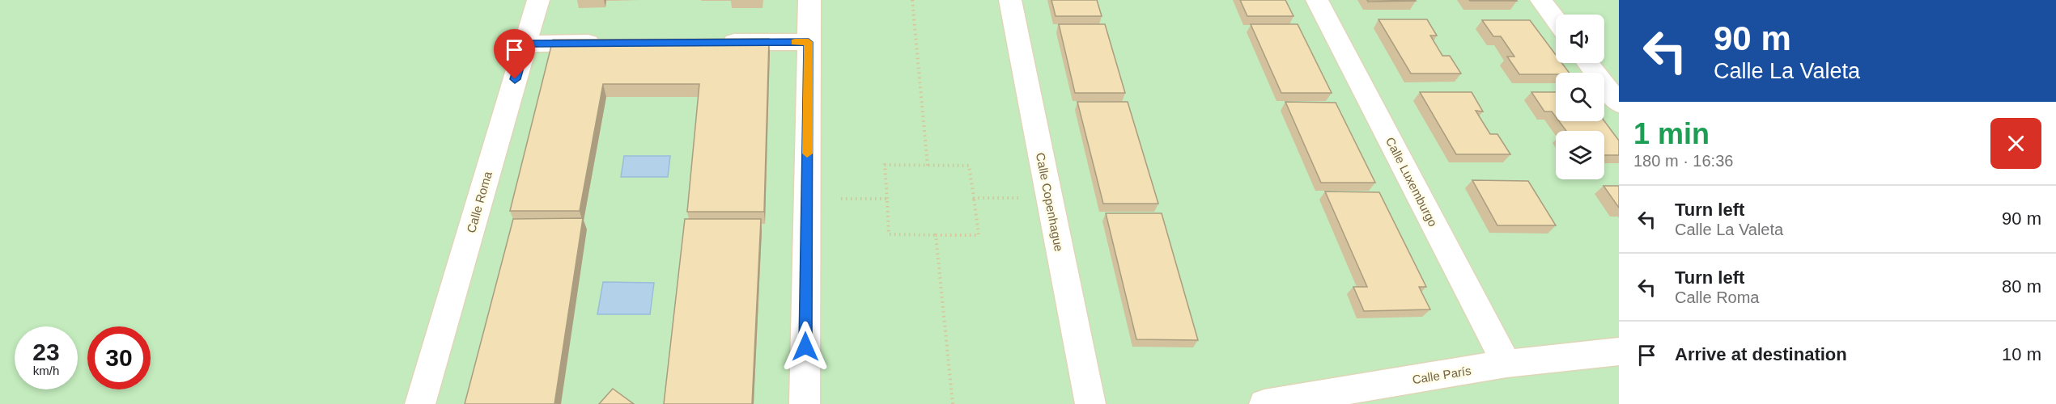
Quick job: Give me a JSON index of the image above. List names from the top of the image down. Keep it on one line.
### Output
{"streets":{"street":["Calle Luxemburgo","Calle Roma","Calle Copenhague","Calle París"]},"crossings":[["Calle Luxemburgo","Calle París"]],"page":{"turn":["90 m","Calle La Valeta"],"heading":["1 min","180 m · 16:36"],"list":[{"name":"Turn left","note":"Calle La Valeta","value":"90 m"},{"name":"Turn left","note":"Calle Roma","value":"80 m"},{"name":"Arrive at destination","value":"10 m"}],"speed":"23 km/h","limit":"30"}}
